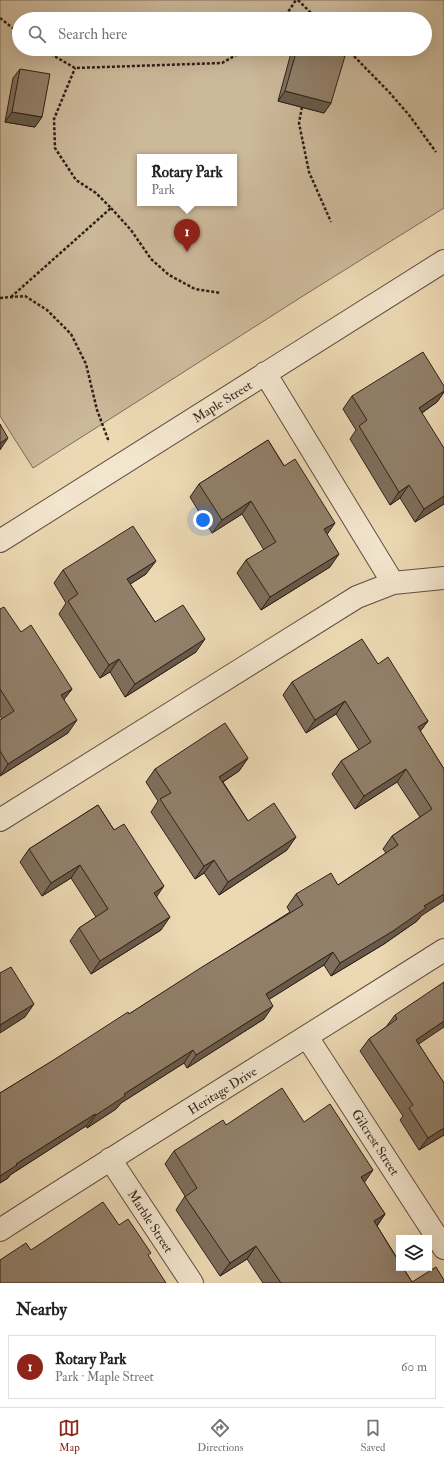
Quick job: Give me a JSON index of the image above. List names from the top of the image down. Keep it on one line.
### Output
{"streets":{"street":["Maple Street","Heritage Drive","Gilcrest Street","Marble Street"]},"crossings":[["Heritage Drive","Gilcrest Street"],["Heritage Drive","Marble Street"]],"page":{"search":"Search here","popup":["Rotary Park","Park"],"pins":"1","heading":"Nearby","list":[{"mark":"1","name":"Rotary Park","note":"Park · Maple Street","value":"60 m"}],"nav":["Map","Directions","Saved"]}}
